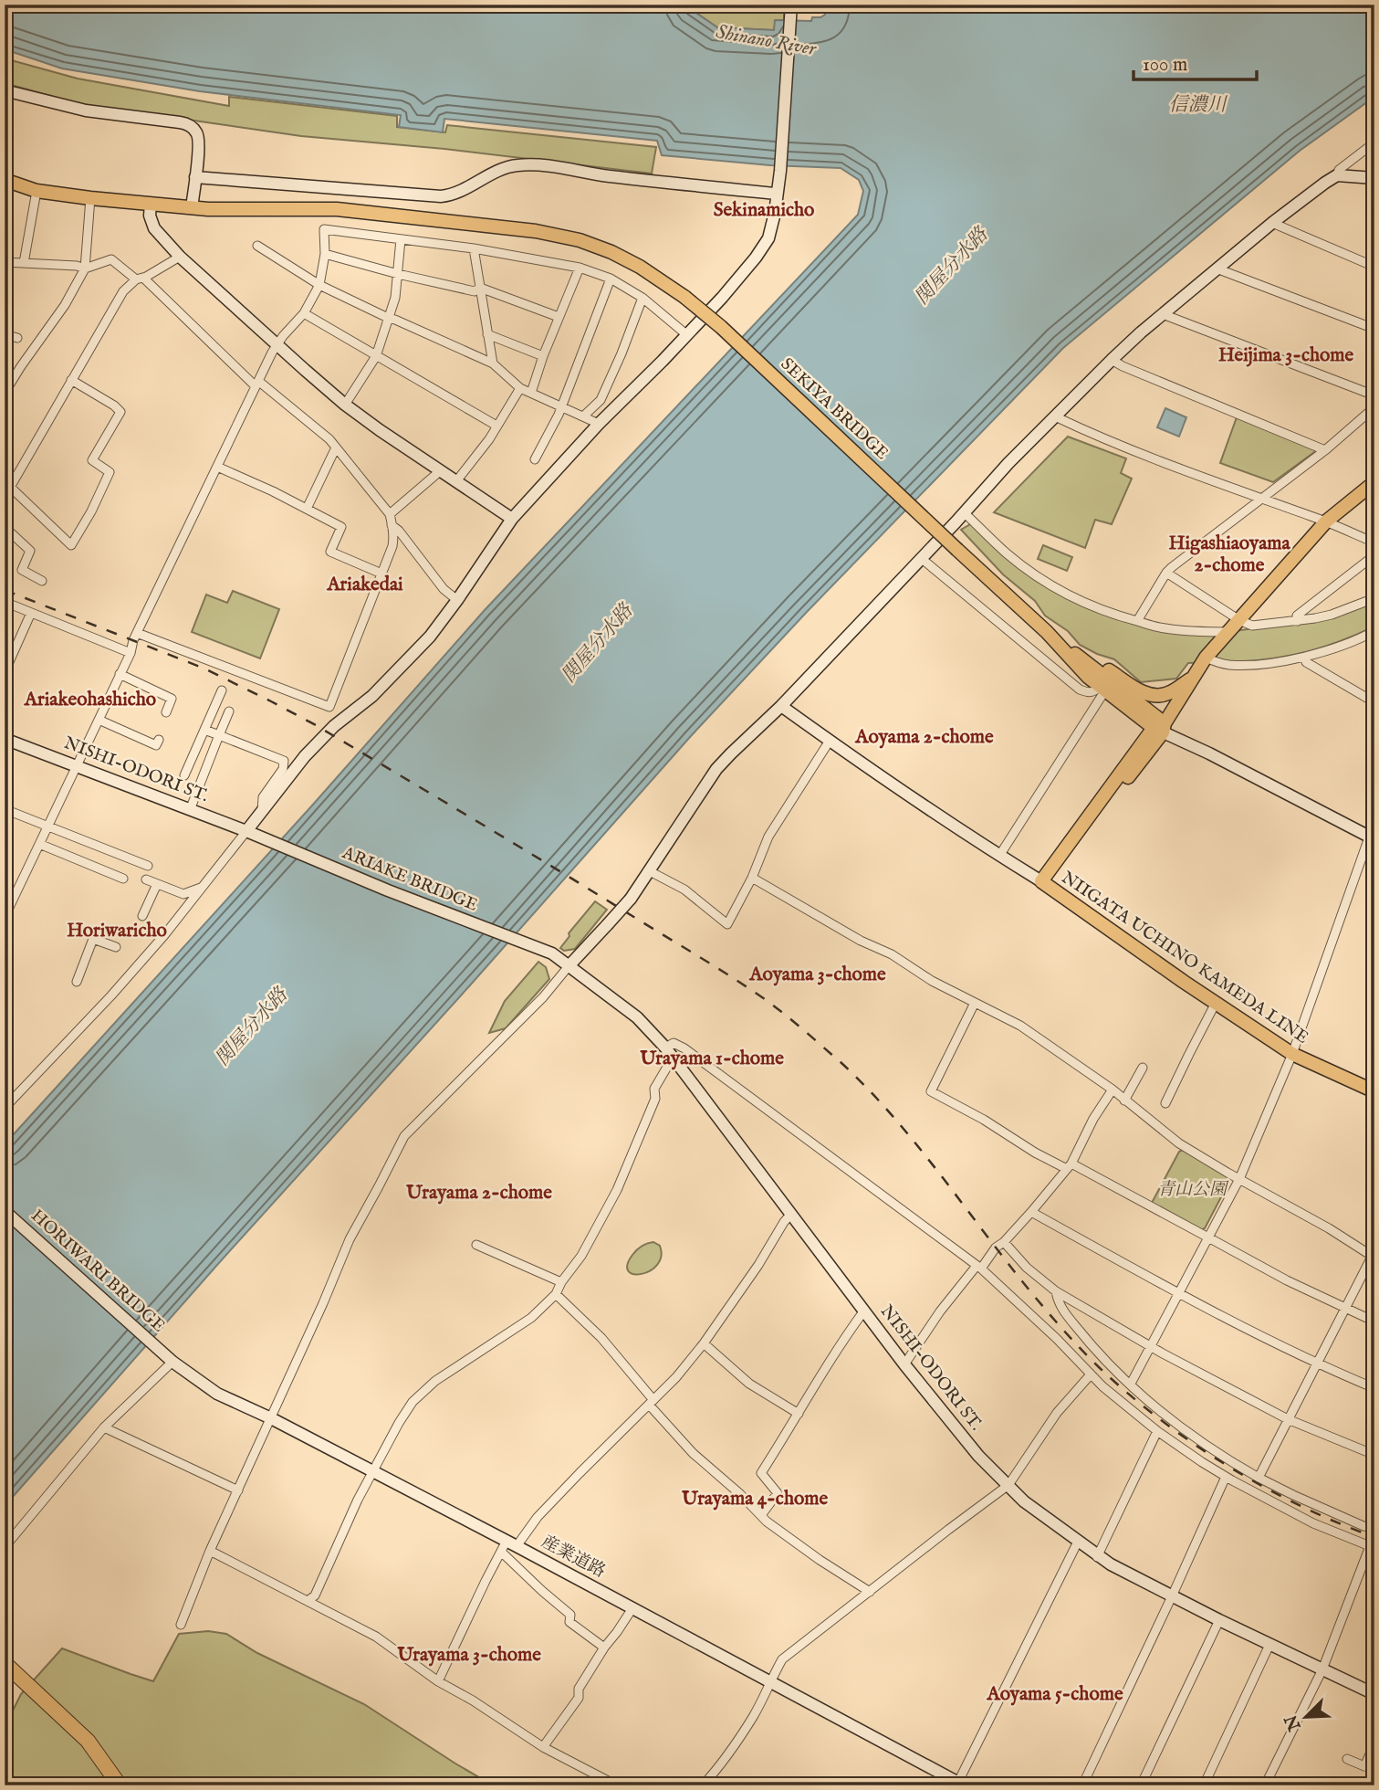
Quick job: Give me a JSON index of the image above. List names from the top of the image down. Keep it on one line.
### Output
{"streets":{"main road":["SEKIYA BRIDGE","NIIGATA UCHINO KAMEDA LINE"],"street":["NISHI-ODORI ST.","ARIAKE BRIDGE","HORIWARI BRIDGE","産業道路"]},"crossings":[["NISHI-ODORI ST.","ARIAKE BRIDGE"],["HORIWARI BRIDGE","産業道路"]],"districts":["Sekinamicho","Heijima 3-chome","Higashiaoyama 2-chome","Ariakedai","Ariakeohashicho","Aoyama 2-chome","Horiwaricho","Aoyama 3-chome","Urayama 1-chome","Urayama 2-chome","Urayama 4-chome","Urayama 3-chome","Aoyama 5-chome"],"water":["Shinano River","信濃川","関屋分水路"],"parks":["青山公園"],"scale_bar":"100 m","north":"bottom left"}
